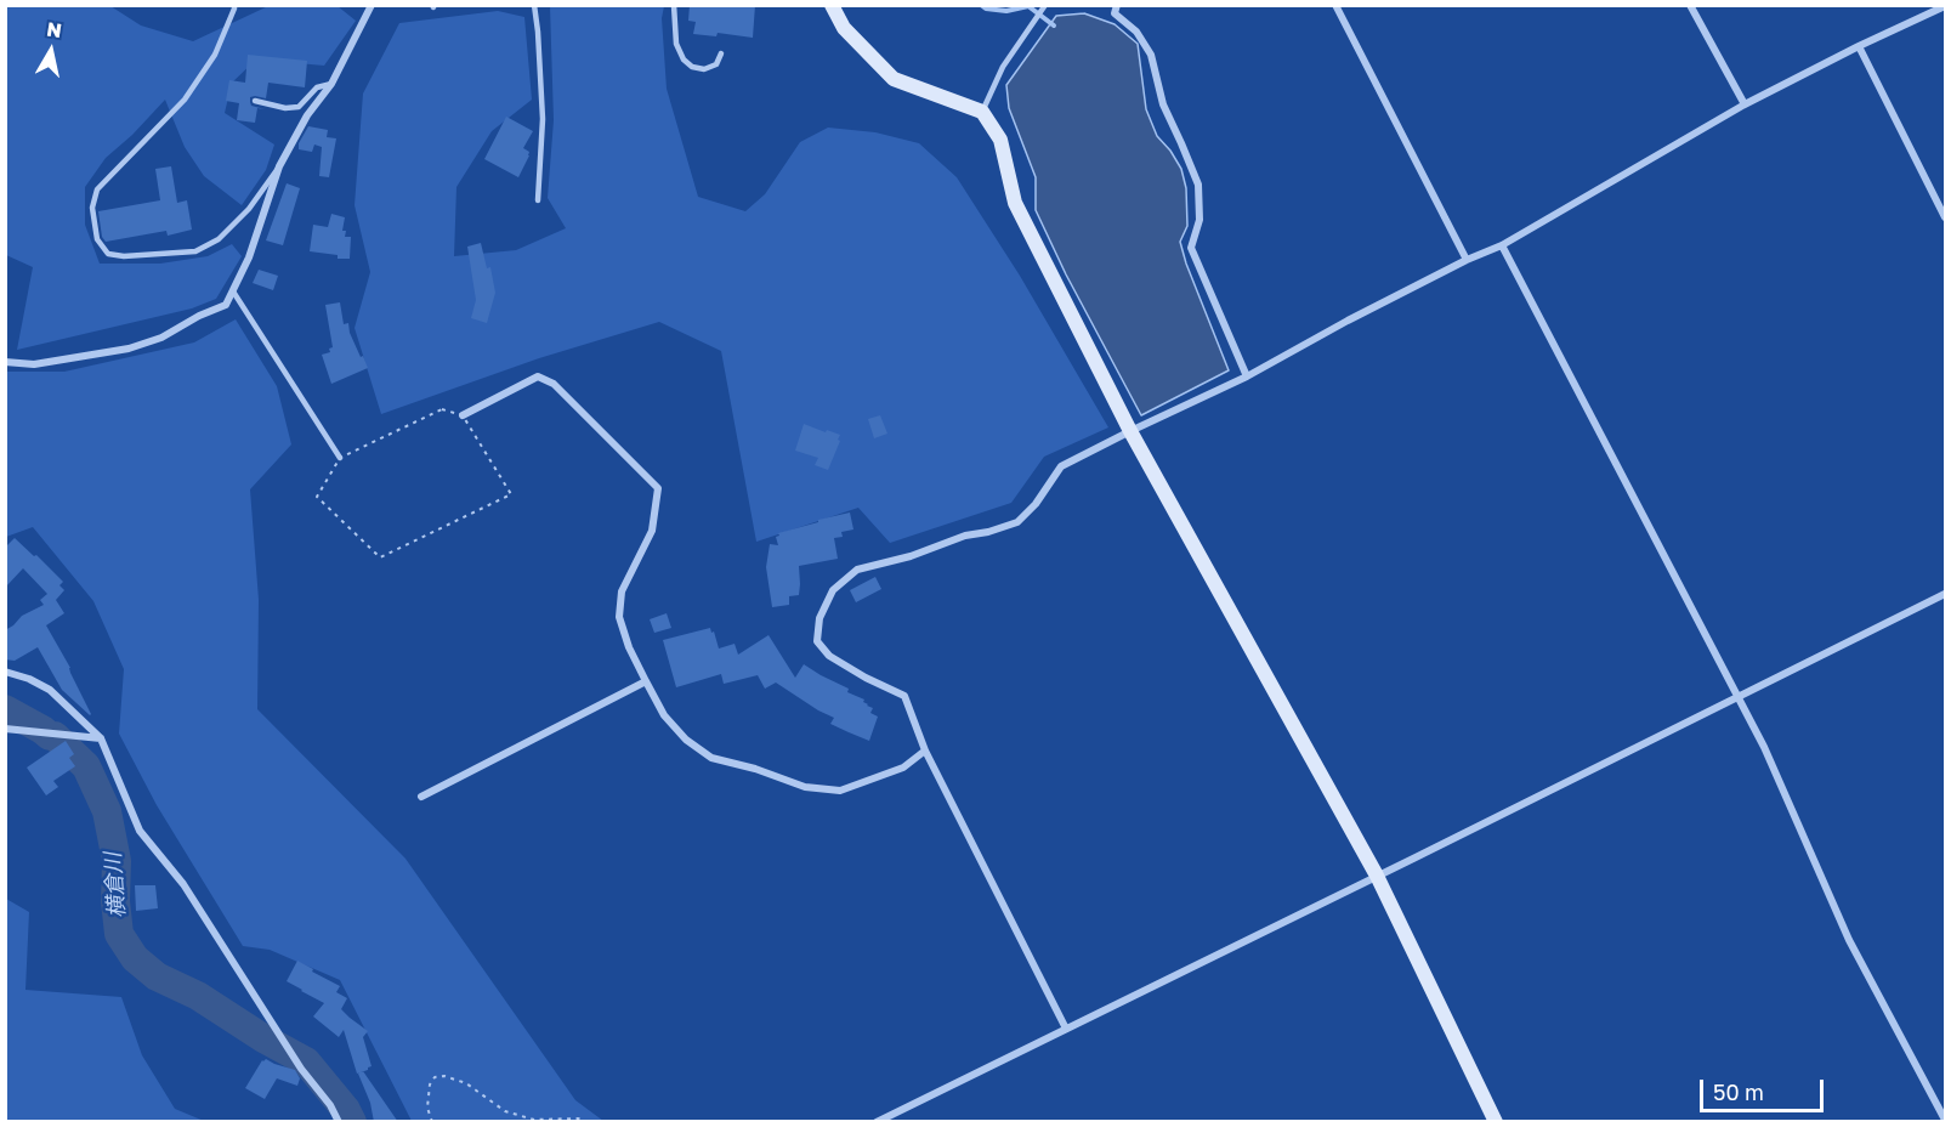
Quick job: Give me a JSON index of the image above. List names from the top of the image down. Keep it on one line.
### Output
{"water":["横倉川"],"scale_bar":"50 m","north":"top"}
